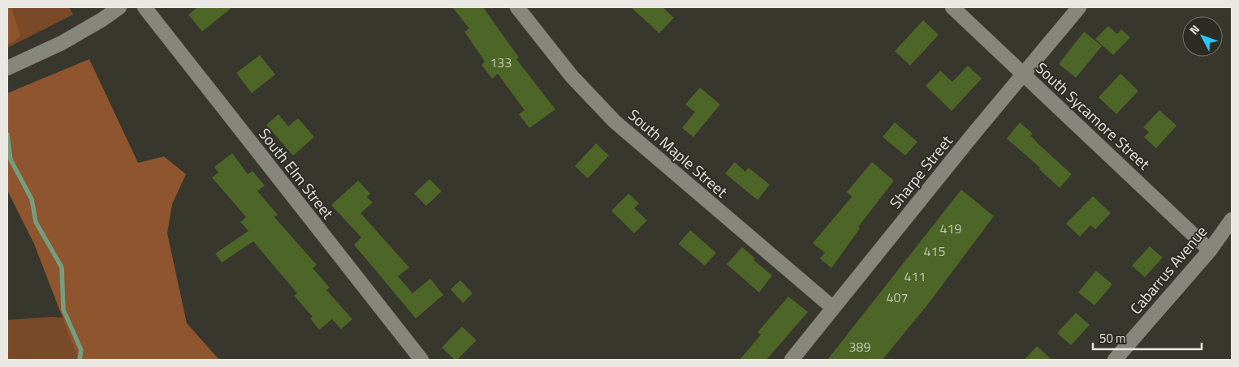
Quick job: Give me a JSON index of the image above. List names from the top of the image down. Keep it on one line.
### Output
{"streets":{"street":["South Sycamore Street","South Maple Street","Sharpe Street","South Elm Street","Cabarrus Avenue"]},"crossings":[["South Sycamore Street","Sharpe Street"],["South Sycamore Street","Cabarrus Avenue"],["South Maple Street","Sharpe Street"]],"house_numbers":["133","419","415","411","407","389"],"scale_bar":"50 m","north":"top left"}
